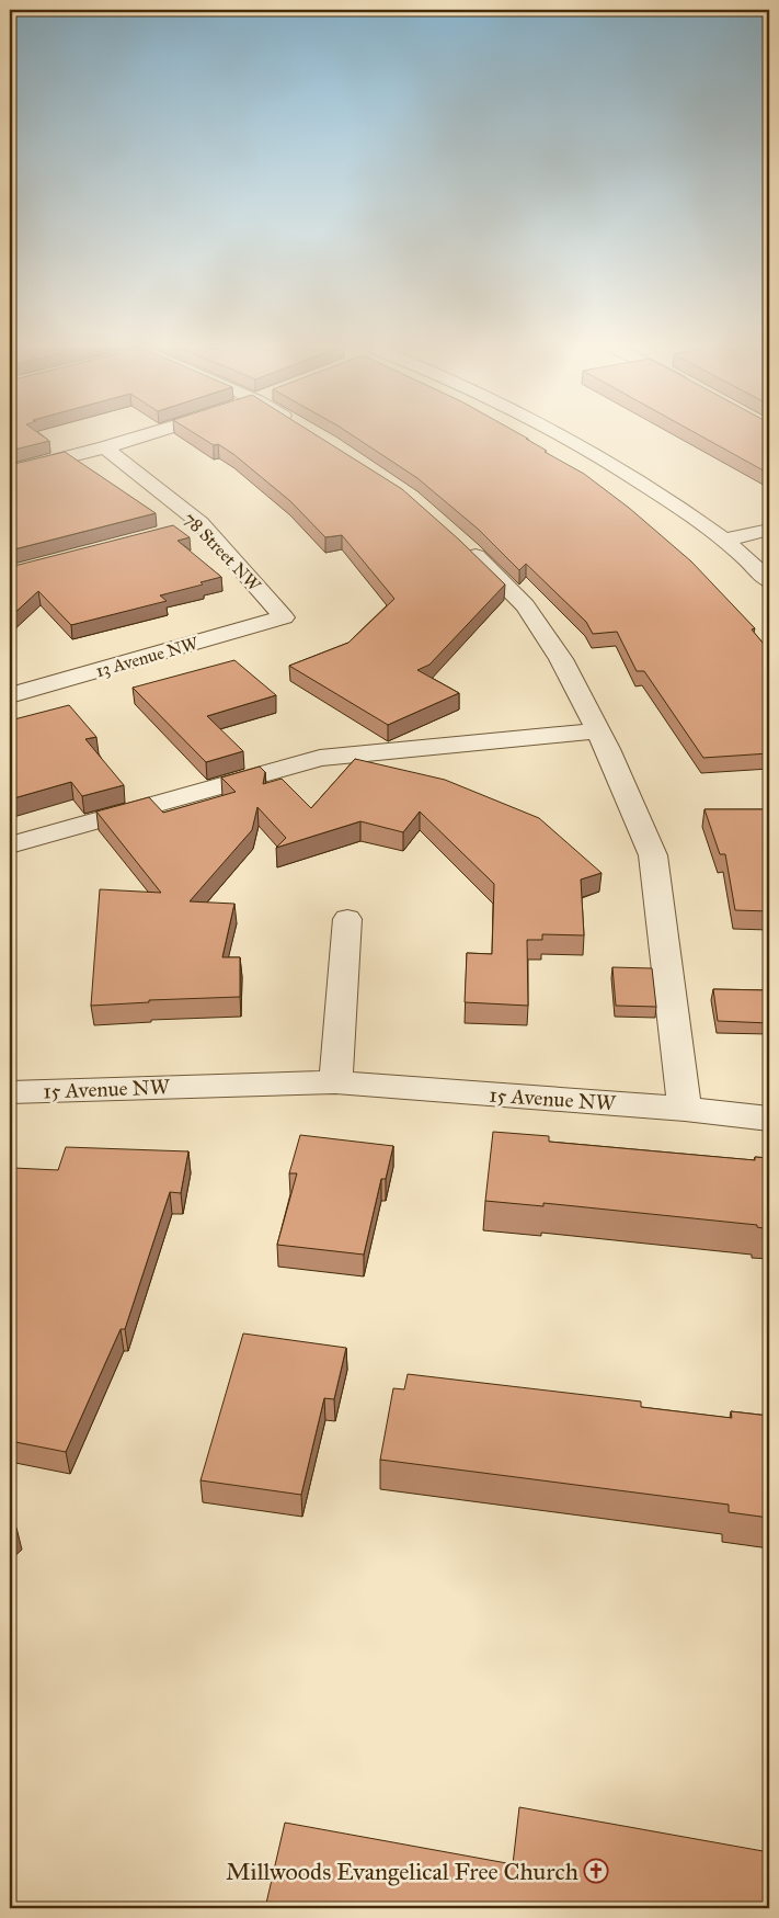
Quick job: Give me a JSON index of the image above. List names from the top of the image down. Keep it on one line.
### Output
{"streets":{"street":["78 Street NW","13 Avenue NW","15 Avenue NW"]},"crossings":[["78 Street NW","13 Avenue NW"]],"places":{"church":["Millwoods Evangelical Free Church"]}}
